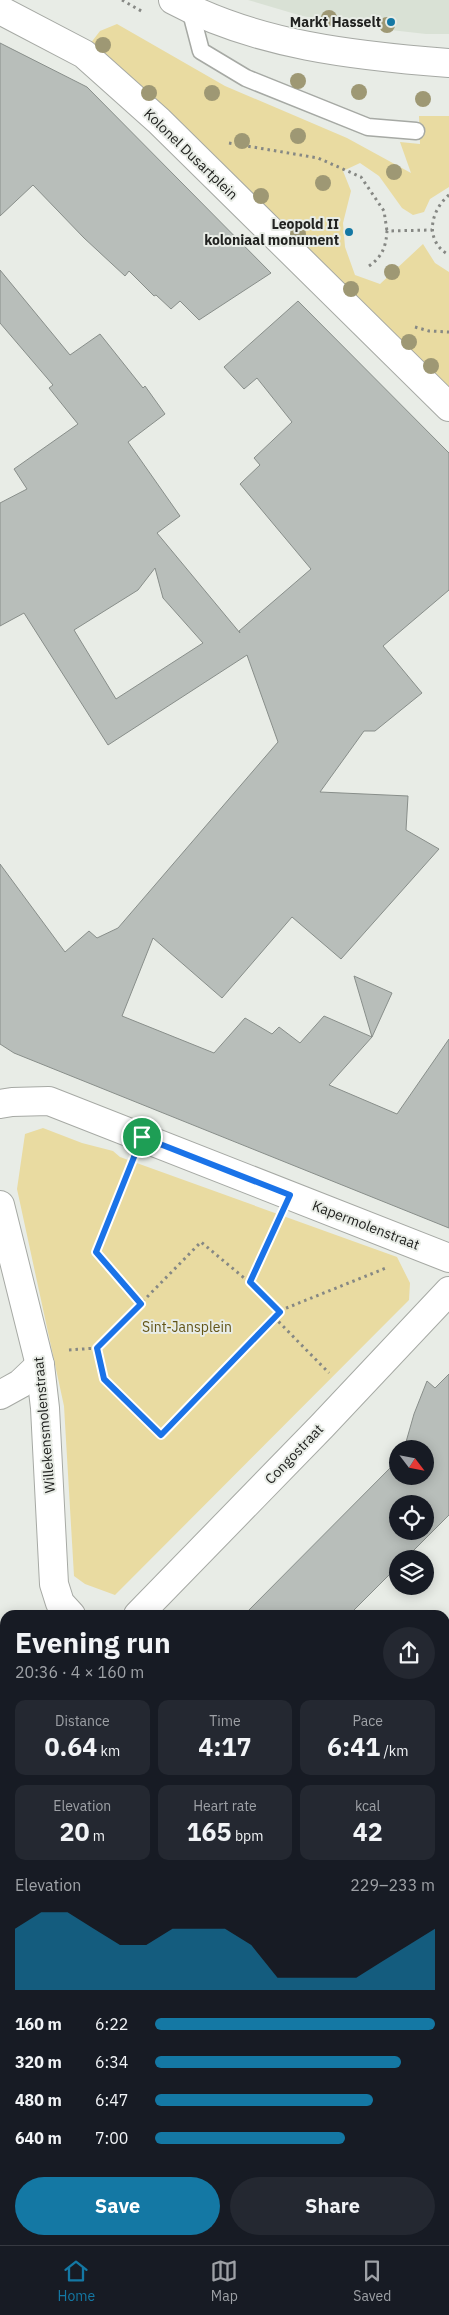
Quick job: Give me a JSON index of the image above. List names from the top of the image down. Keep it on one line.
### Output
{"streets":{"street":["Kolonel Dusartplein","Kapermolenstraat","Willekensmolenstraat","Congostraat"]},"parks":["Sint-Jansplein"],"places":["Markt Hasselt","Leopold II koloniaal monument"],"north":"bottom right","page":{"heading":["Evening run","20:36 · 4 × 160 m"],"stats":[["Distance","0.64 km"],["Time","4:17"],["Pace","6:41 /km"],["Elevation","20 m"],["Heart rate","165 bpm"],["kcal","42"]],"chart":["Elevation","229–233 m"],"list":[{"name":"160 m","note":"6:22"},{"name":"320 m","note":"6:34"},{"name":"480 m","note":"6:47"},{"name":"640 m","note":"7:00"}],"buttons":["Save","Share"],"tabs":["Home","Map","Saved"]}}
